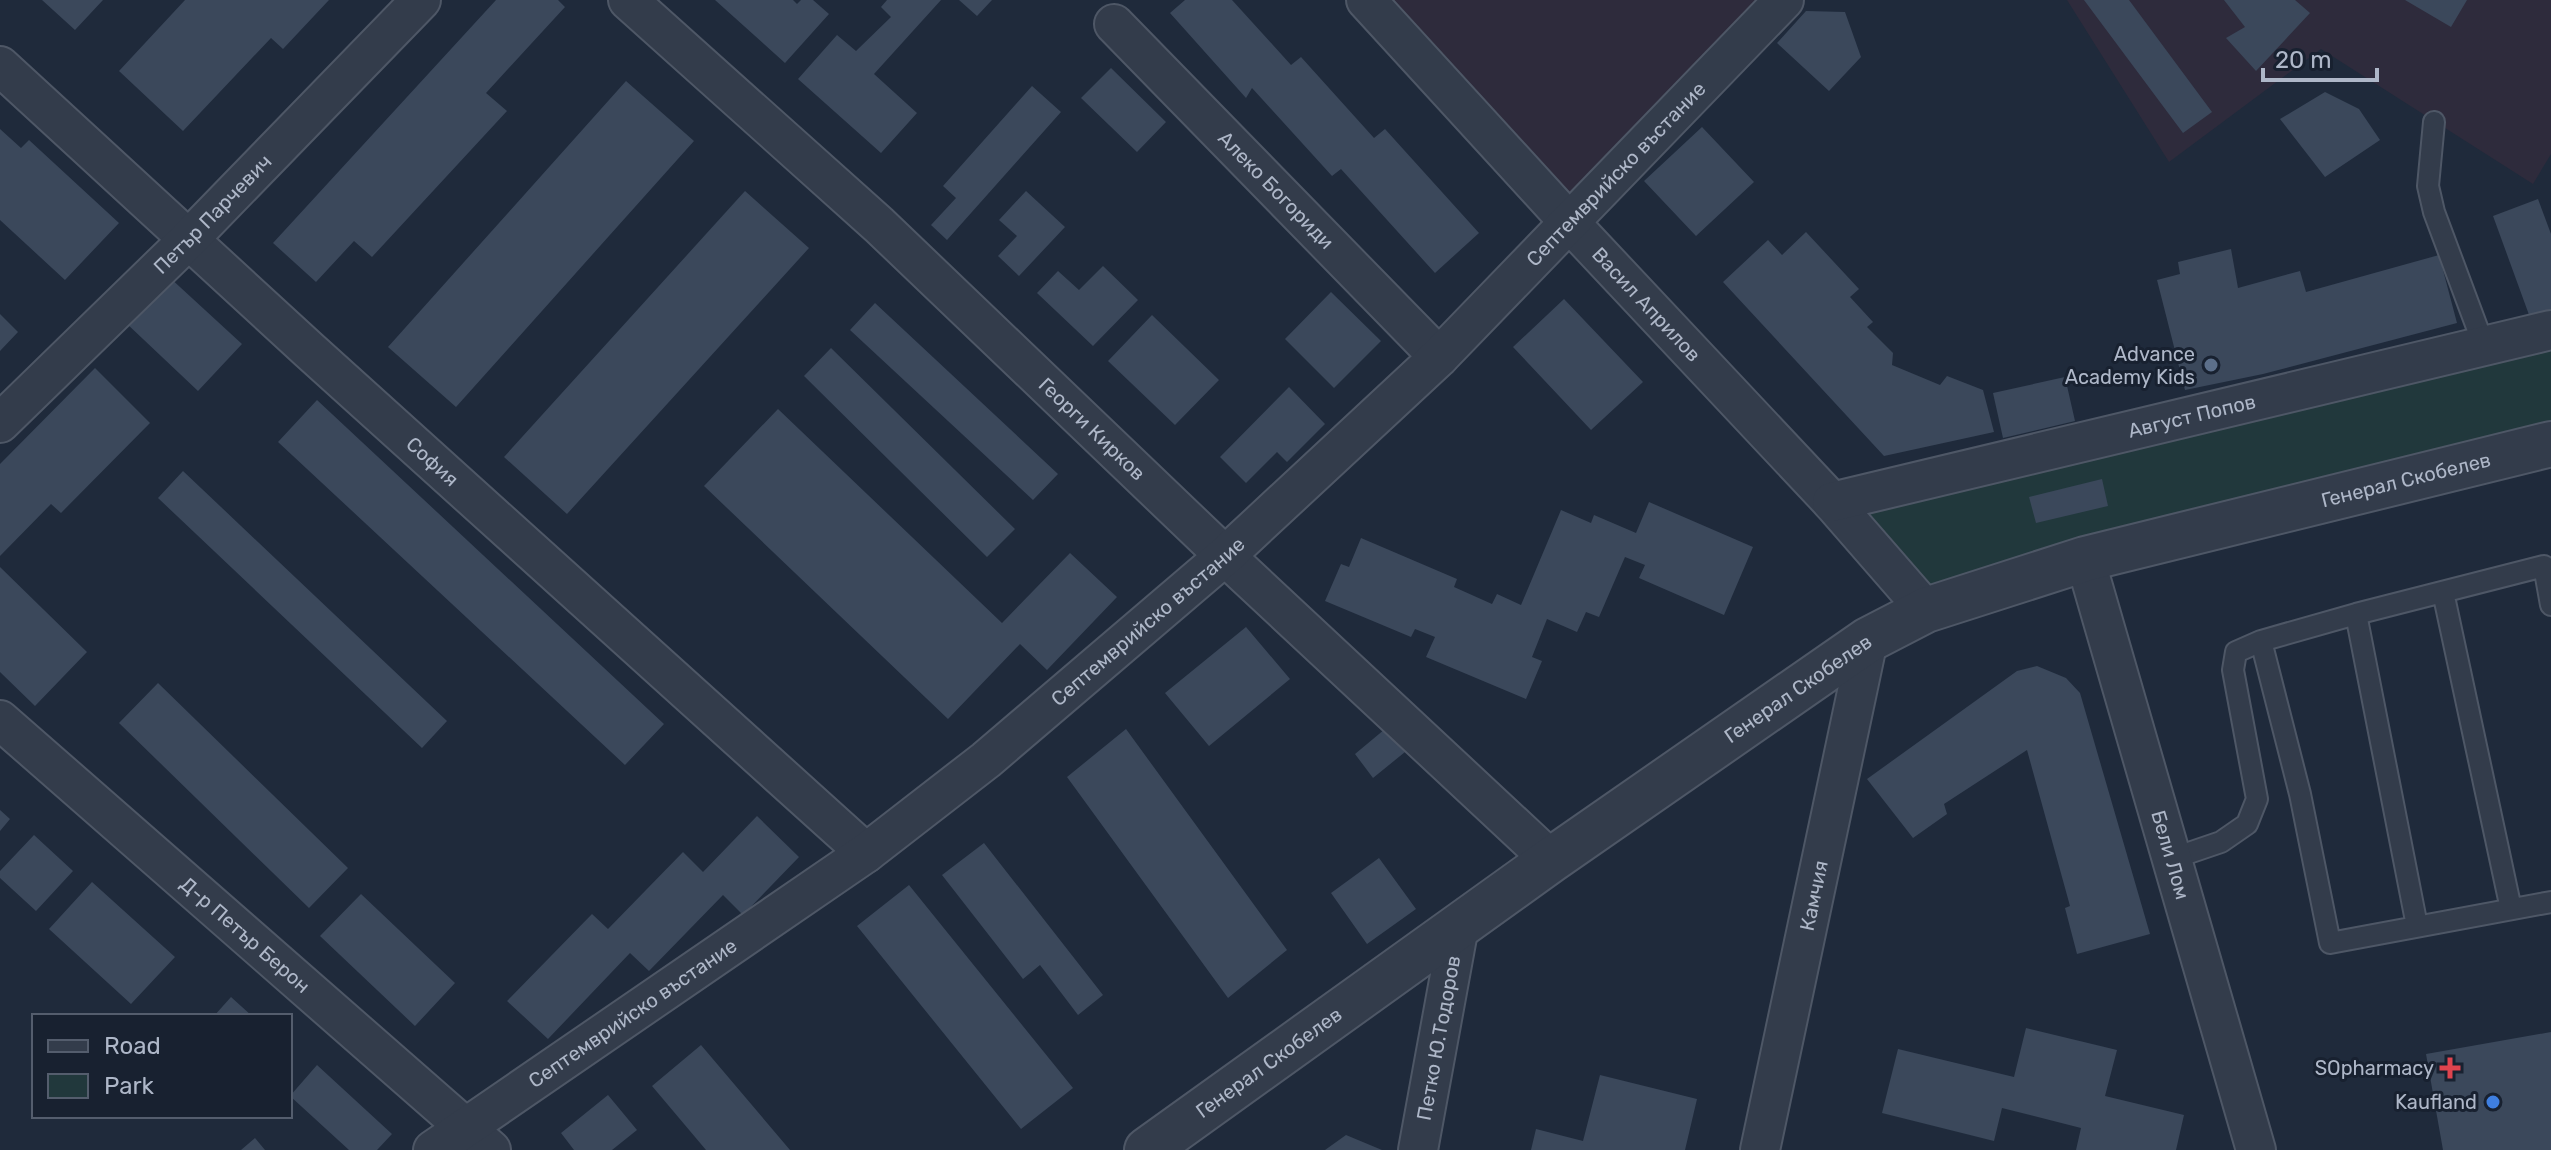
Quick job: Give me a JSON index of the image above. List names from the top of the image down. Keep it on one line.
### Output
{"streets":{"street":["Септемврийско въстание","Алеко Богориди","Петър Парчевич","Васил Априлов","Август Попов","Георги Кирков","София","Генерал Скобелев","Бели Лом","Камчия","Д-р Петър Берон","Петко Ю.Тодоров"]},"crossings":[["Септемврийско въстание","Алеко Богориди"],["Септемврийско въстание","Васил Априлов"],["Септемврийско въстание","Георги Кирков"],["Септемврийско въстание","София"],["Септемврийско въстание","Д-р Петър Берон"],["Петър Парчевич","София"],["Васил Априлов","Август Попов"],["Васил Априлов","Генерал Скобелев"],["Георги Кирков","Генерал Скобелев"],["Генерал Скобелев","Бели Лом"],["Генерал Скобелев","Камчия"],["Генерал Скобелев","Петко Ю.Тодоров"]],"places":{"other":["Advance Academy Kids","Kaufland"],"health":["SOpharmacy"]},"legend":["Road","Park"],"scale_bar":"20 m"}
